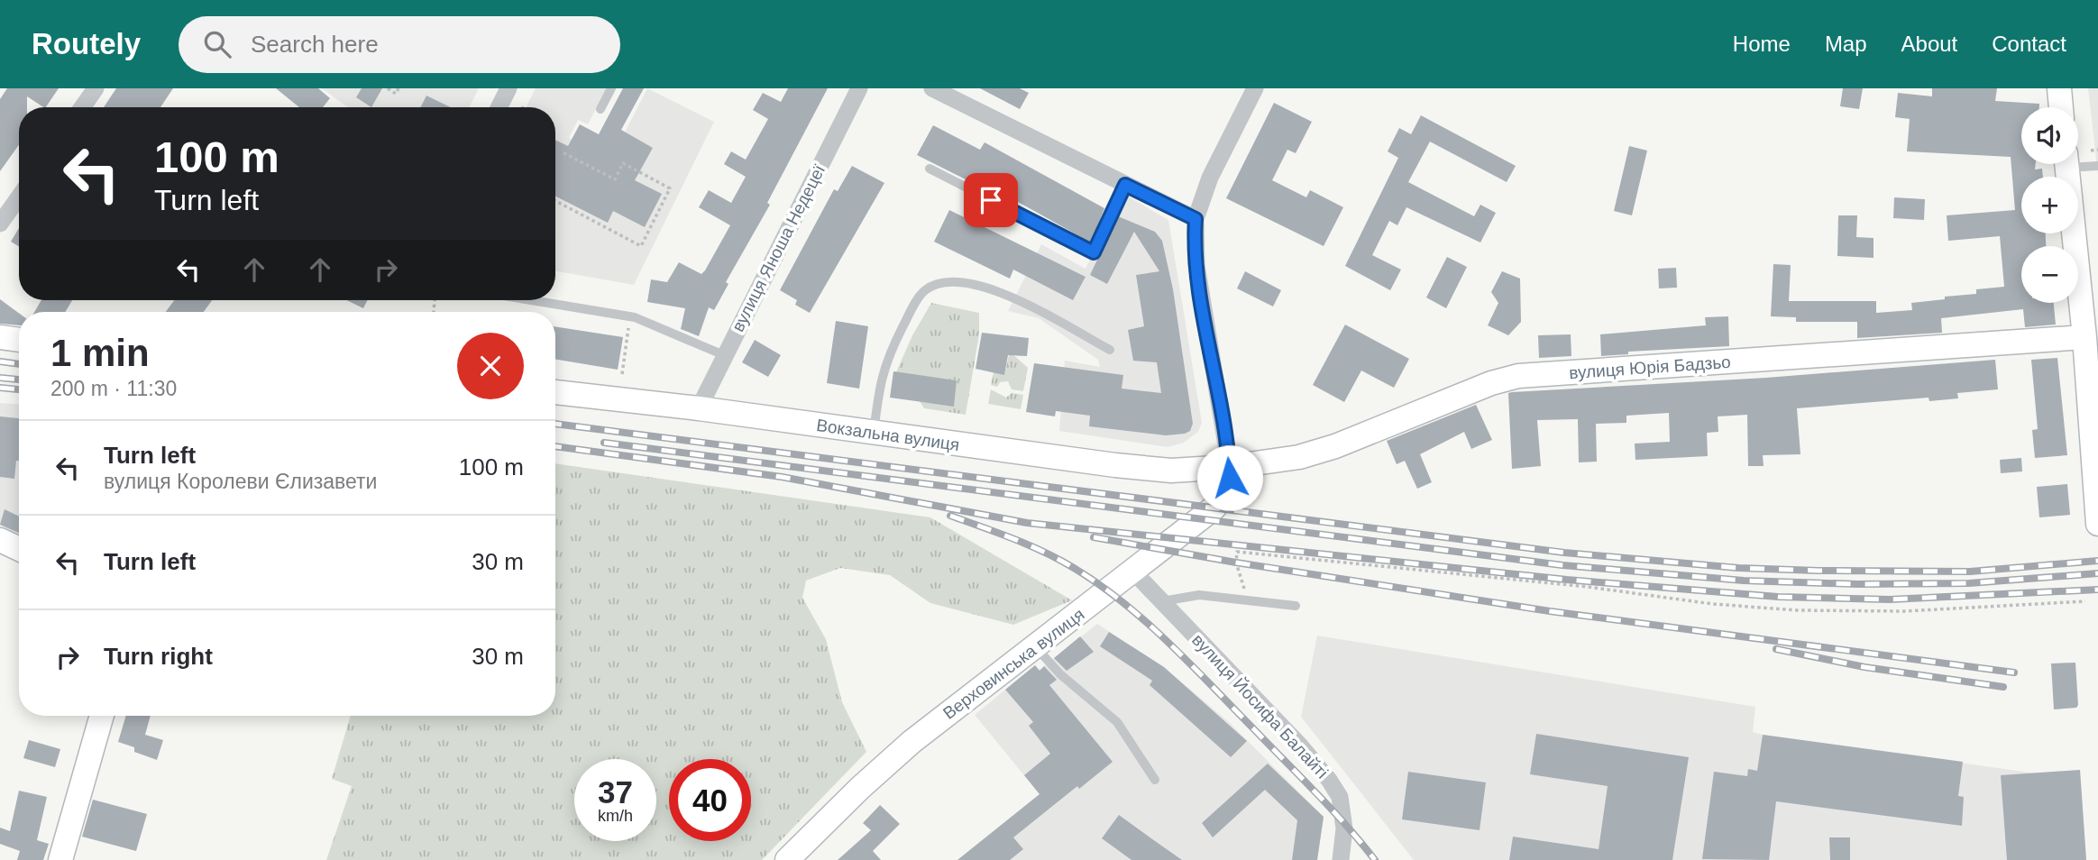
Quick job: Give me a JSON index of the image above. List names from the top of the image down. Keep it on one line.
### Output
{"streets":{"street":["вулиця Яноша Недецеї","вулиця Юрія Бадзьо","Вокзальна вулиця","Верховинська вулиця","вулиця Йосифа Балайті"]},"crossings":[["вулиця Яноша Недецеї","Вокзальна вулиця"],["вулиця Юрія Бадзьо","Вокзальна вулиця"],["вулиця Юрія Бадзьо","Верховинська вулиця"],["Вокзальна вулиця","Верховинська вулиця"],["Верховинська вулиця","вулиця Йосифа Балайті"]],"page":{"header":"Routely","search":"Search here","nav":["Home","Map","About","Contact"],"map_buttons":["+","−"],"turn":["100 m","Turn left"],"heading":["1 min","200 m · 11:30"],"list":[{"name":"Turn left","note":"вулиця Королеви Єлизавети","value":"100 m"},{"name":"Turn left","value":"30 m"},{"name":"Turn right","value":"30 m"}],"speed":"37 km/h","limit":"40"}}
